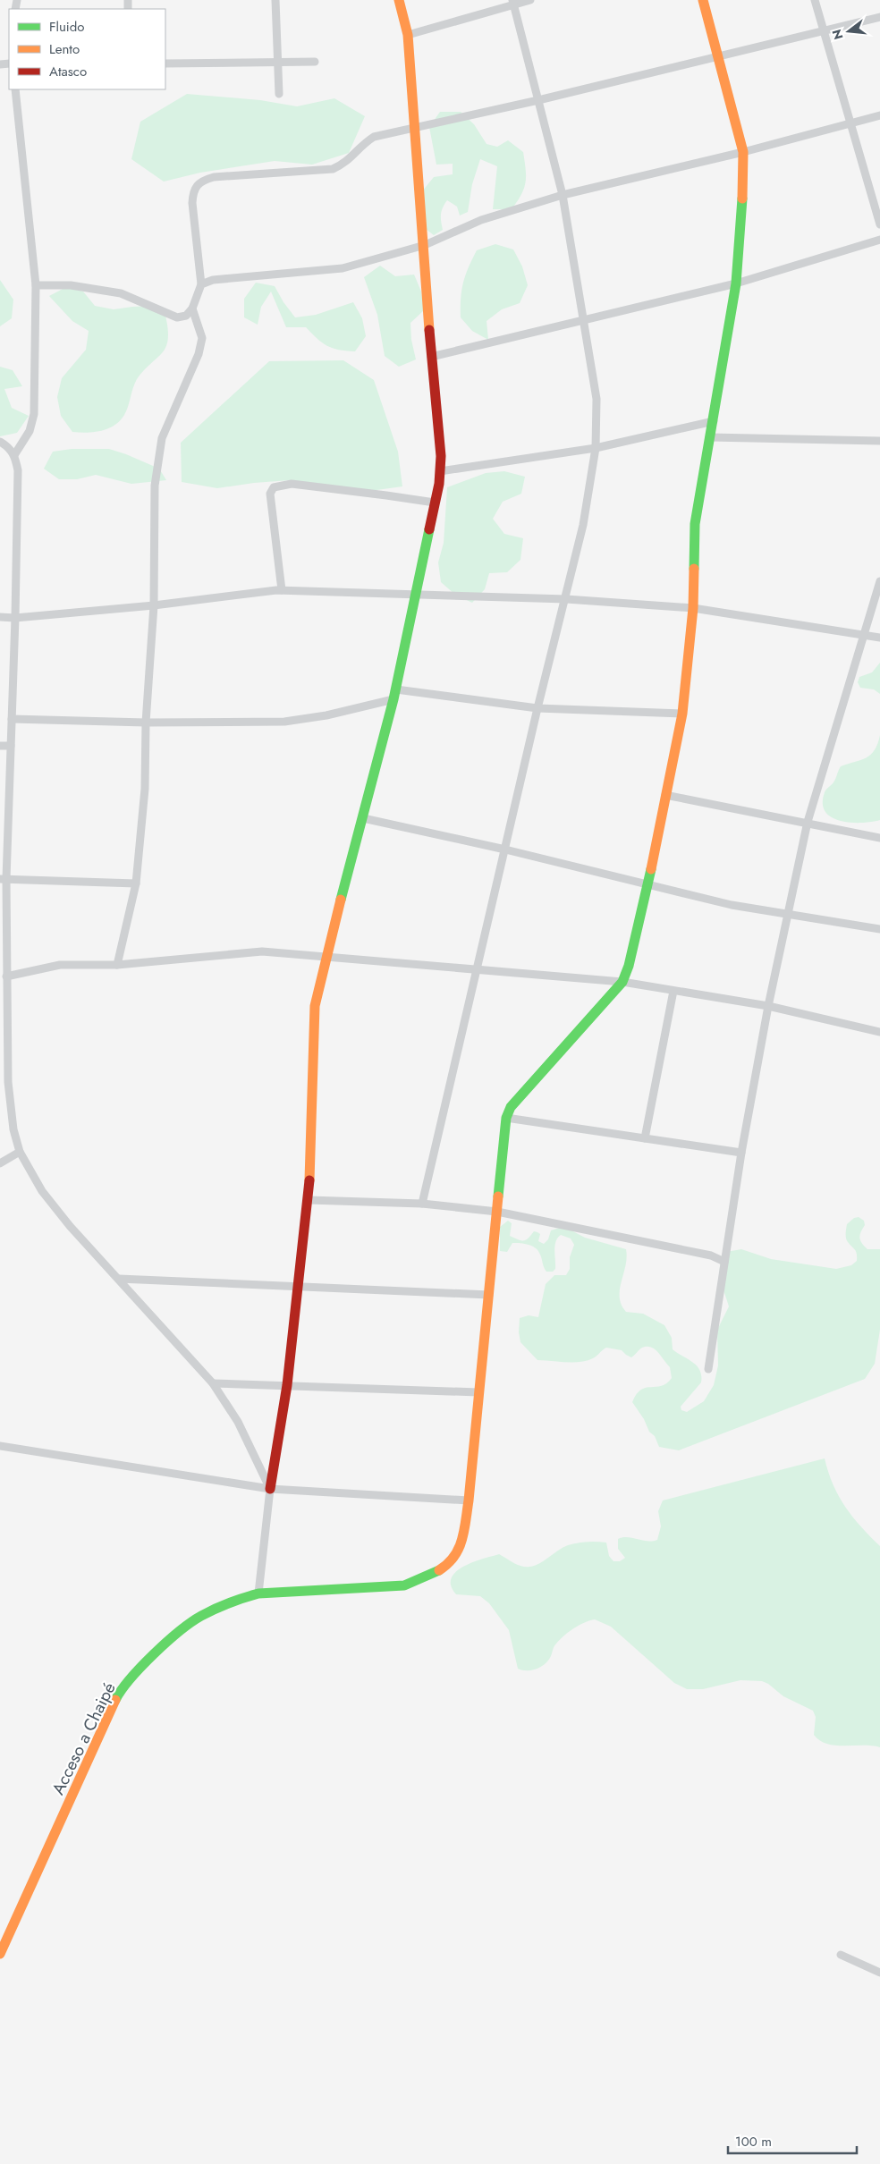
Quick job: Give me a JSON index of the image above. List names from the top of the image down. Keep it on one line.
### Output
{"streets":{"street":["Acceso a Chaipé"]},"legend":["Fluido","Lento","Atasco"],"scale_bar":"100 m","north":"left"}
